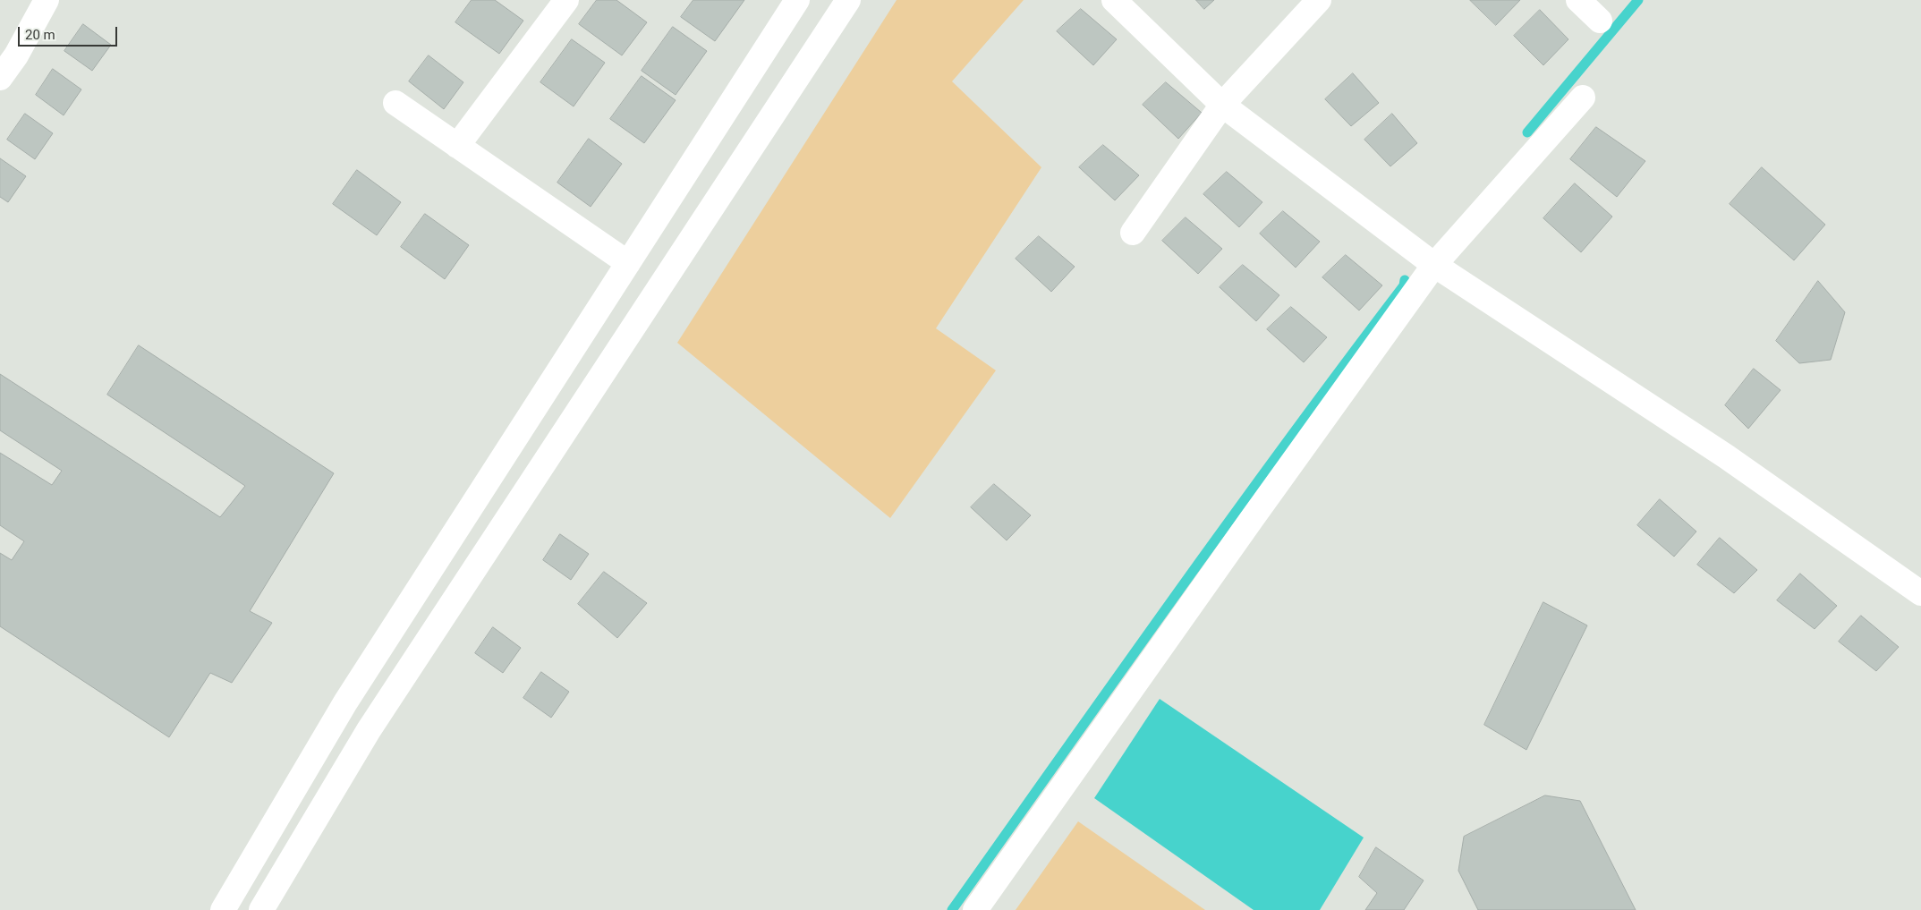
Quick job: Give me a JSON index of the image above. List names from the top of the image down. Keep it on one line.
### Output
{"scale_bar":"20 m"}
